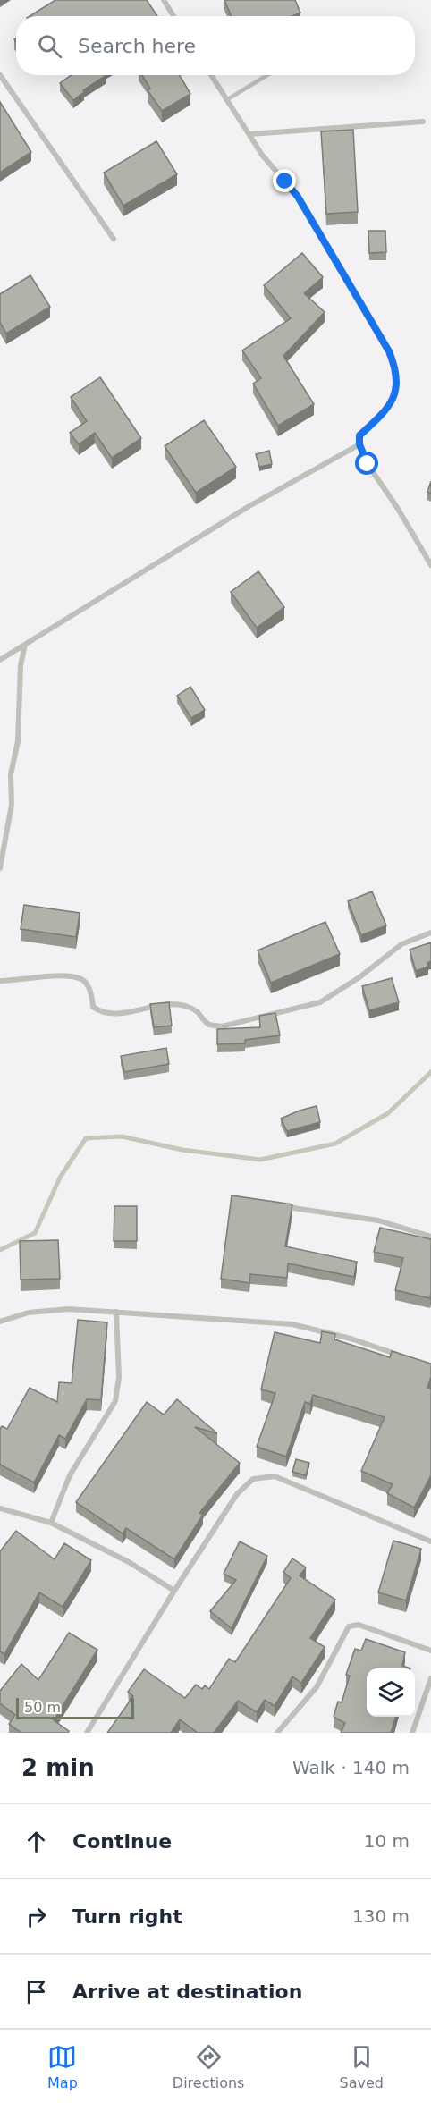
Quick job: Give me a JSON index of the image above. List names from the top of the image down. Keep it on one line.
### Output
{"scale_bar":"50 m","page":{"search":"Search here","scale":"50 m","heading":["2 min","Walk · 140 m"],"list":[["Continue","10 m"],["Turn right","130 m"],"Arrive at destination"],"nav":["Map","Directions","Saved"]}}
